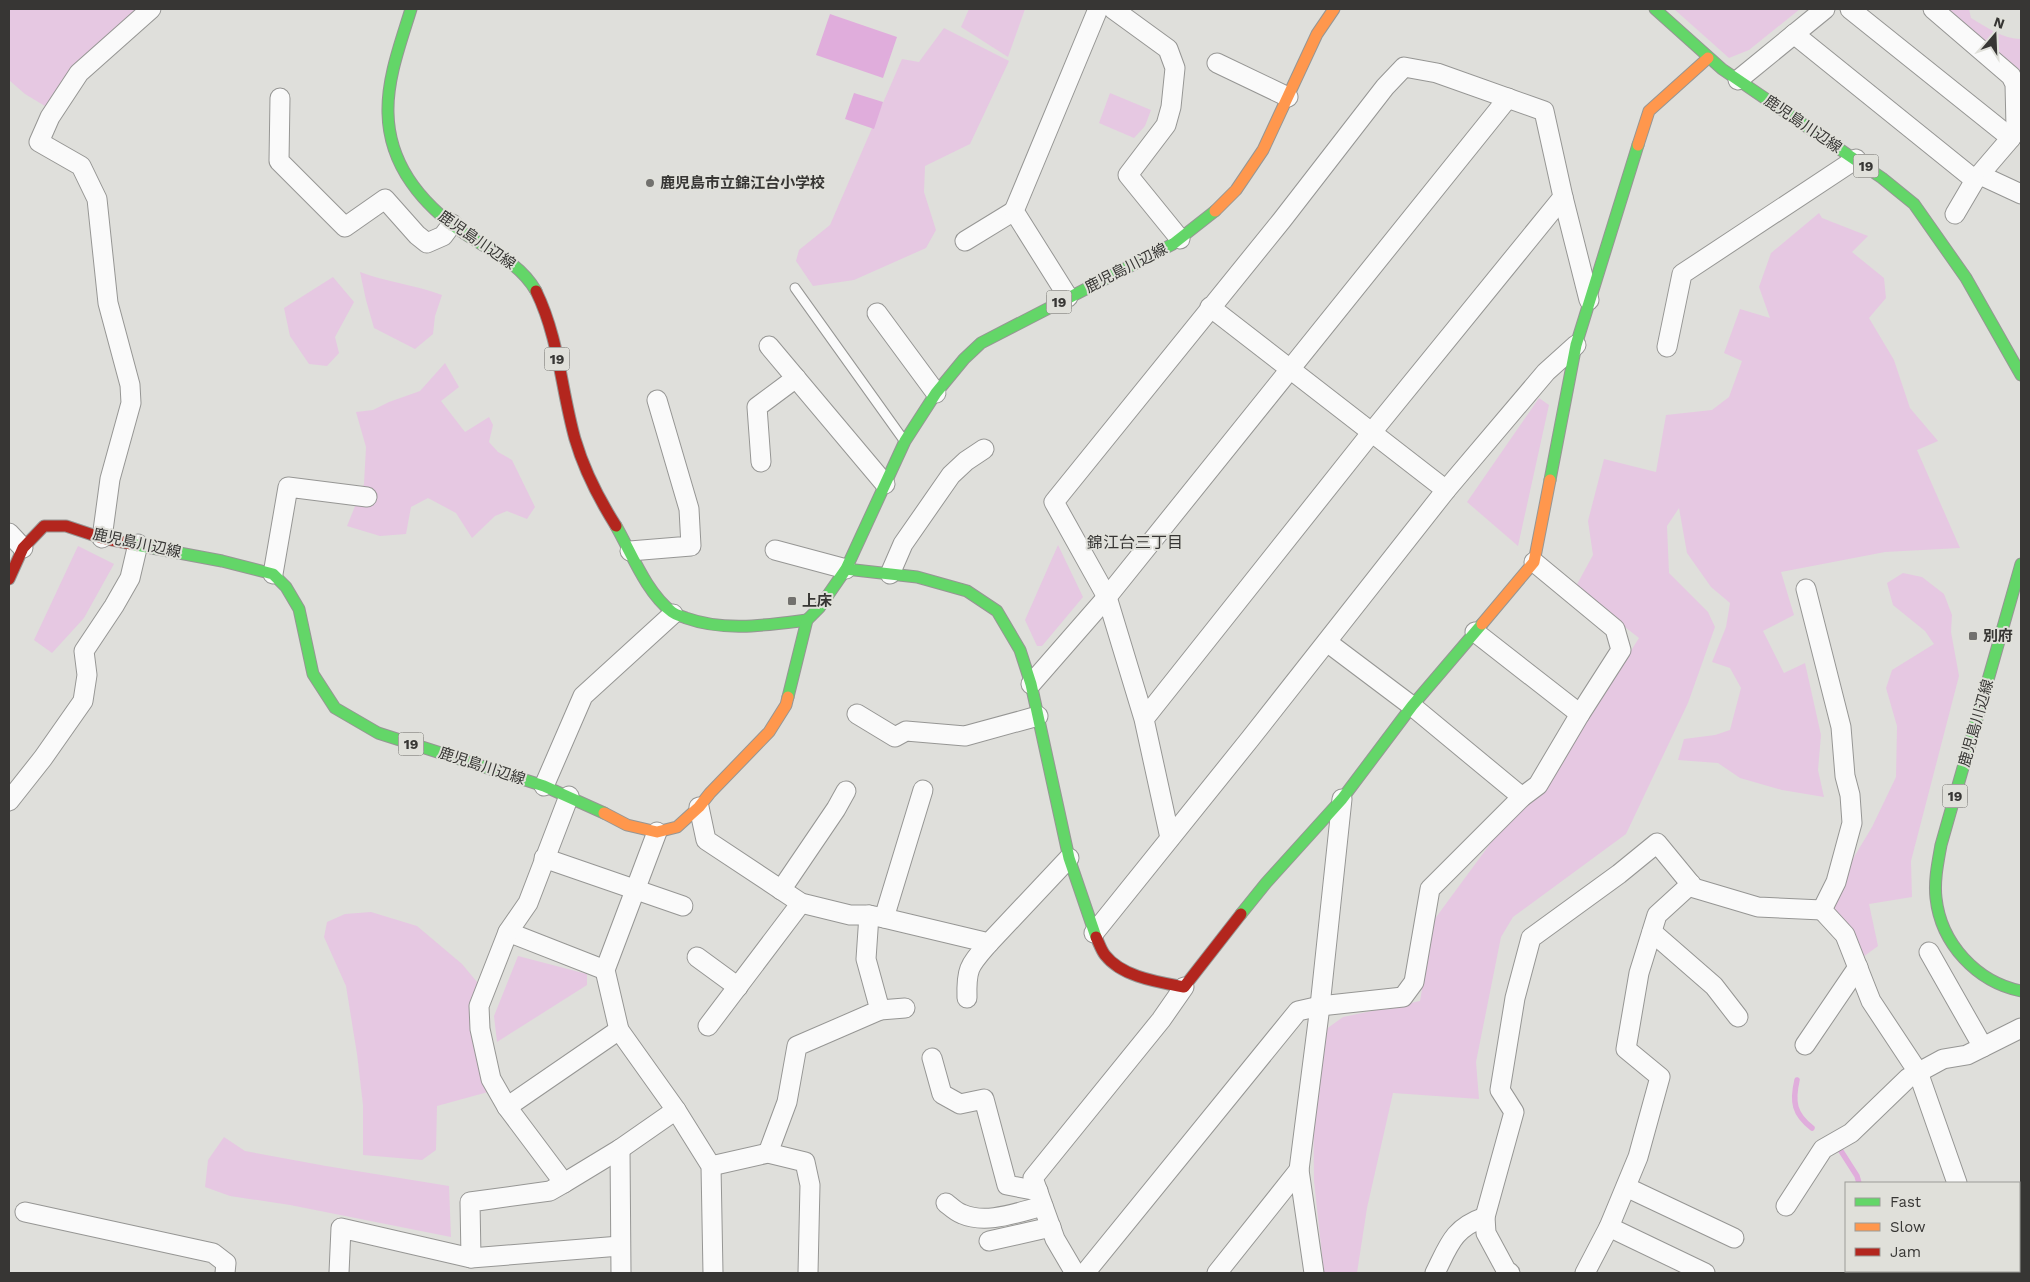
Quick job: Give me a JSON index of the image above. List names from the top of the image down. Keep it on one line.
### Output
{"streets":{"main road":["鹿児島川辺線","19"]},"districts":["錦江台三丁目"],"places":{"other":["鹿児島市立錦江台小学校"],"transit":["上床","別府"]},"legend":["Fast","Slow","Jam"],"north":"top"}
